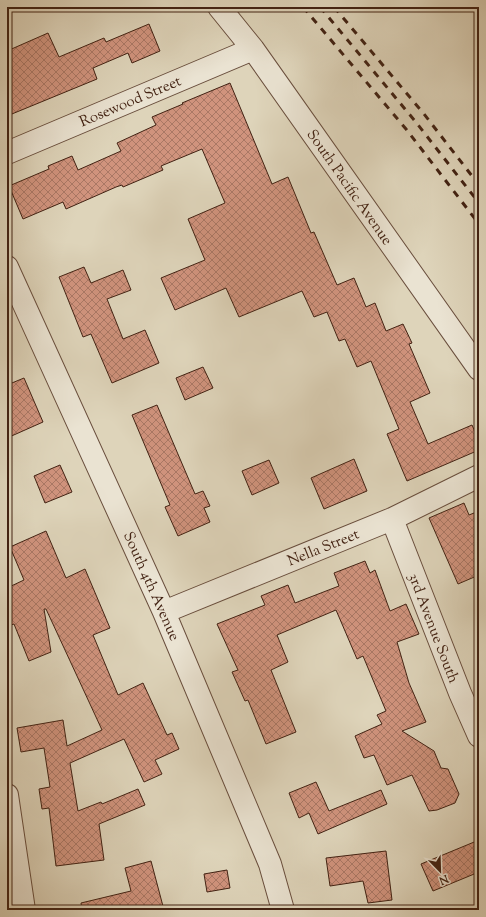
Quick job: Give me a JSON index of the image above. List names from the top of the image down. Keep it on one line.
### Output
{"streets":{"street":["Rosewood Street","South Pacific Avenue","Nella Street","South 4th Avenue","3rd Avenue South"]},"crossings":[["Rosewood Street","South Pacific Avenue"],["Nella Street","South 4th Avenue"],["Nella Street","3rd Avenue South"]],"north":"bottom right"}
